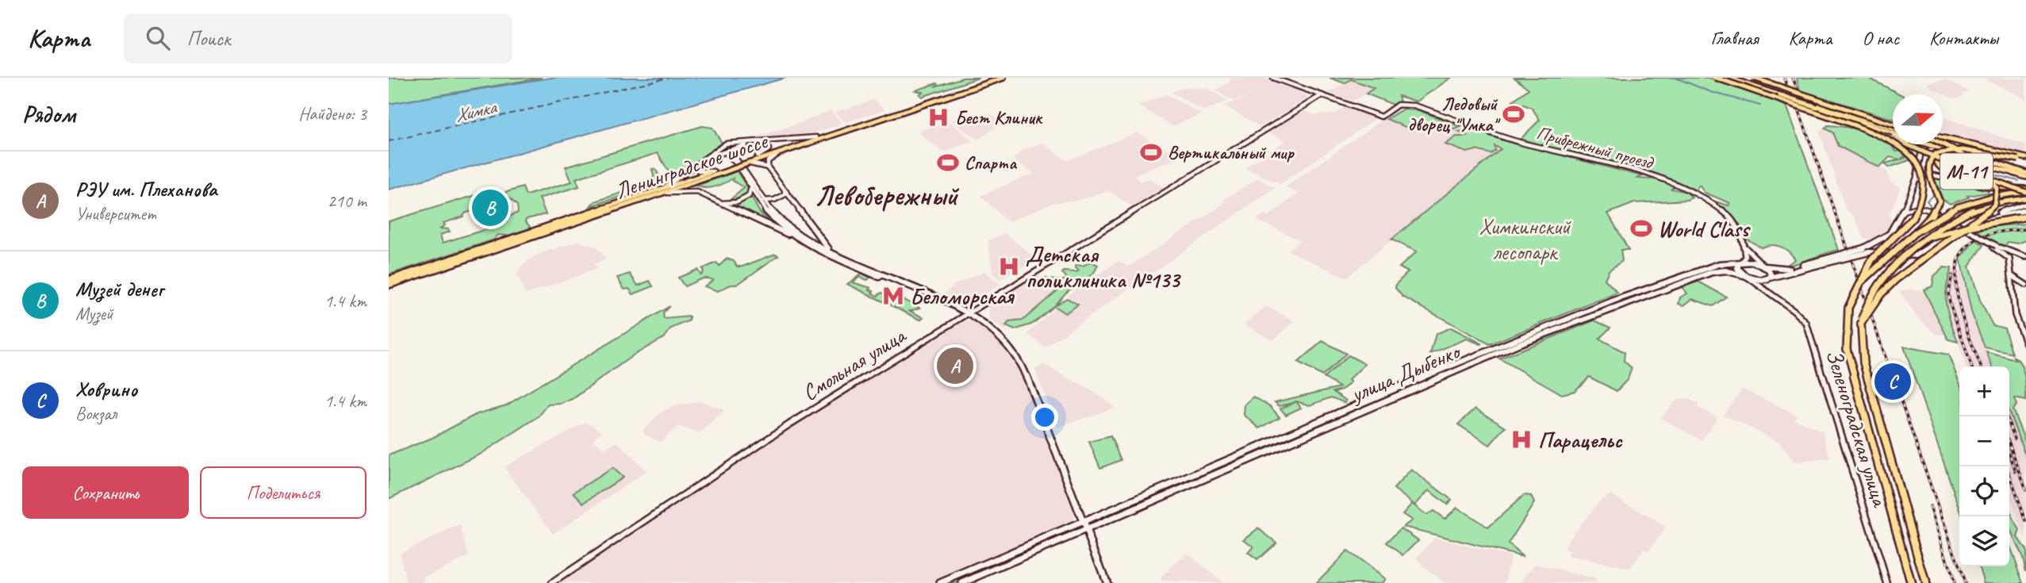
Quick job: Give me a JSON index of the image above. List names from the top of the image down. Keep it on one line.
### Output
{"streets":{"main road":["Ленинградское шоссе","М-11","улица Дыбенко"],"street":["Прибрежный проезд","Смольная улица","Зеленоградская улица"]},"crossings":[["Прибрежный проезд","улица Дыбенко"],["улица Дыбенко","Зеленоградская улица"]],"districts":["Левобережный"],"water":["Химка"],"parks":["Химкинский лесопарк"],"places":{"sports":["Ледовый дворец \"Умка\"","Вертикальный мир","Спарта","World Class"],"hospital":["Бест Клиник","Детская поликлиника №133","Парацельс"],"metro station":["Беломорская"]},"north":"right","page":{"header":"Карта","search":"Поиск","nav":["Главная","Карта","О нас","Контакты"],"heading":["Рядом","Найдено: 3"],"list":[{"mark":"A","name":"РЭУ им. Плеханова","note":"Университет","value":"210 m"},{"mark":"B","name":"Музей денег","note":"Музей","value":"1.4 km"},{"mark":"C","name":"Ховрино","note":"Вокзал","value":"1.4 km"}],"pins":["B","A","C"],"map_buttons":["+","−"],"buttons":["Сохранить","Поделиться"]}}
